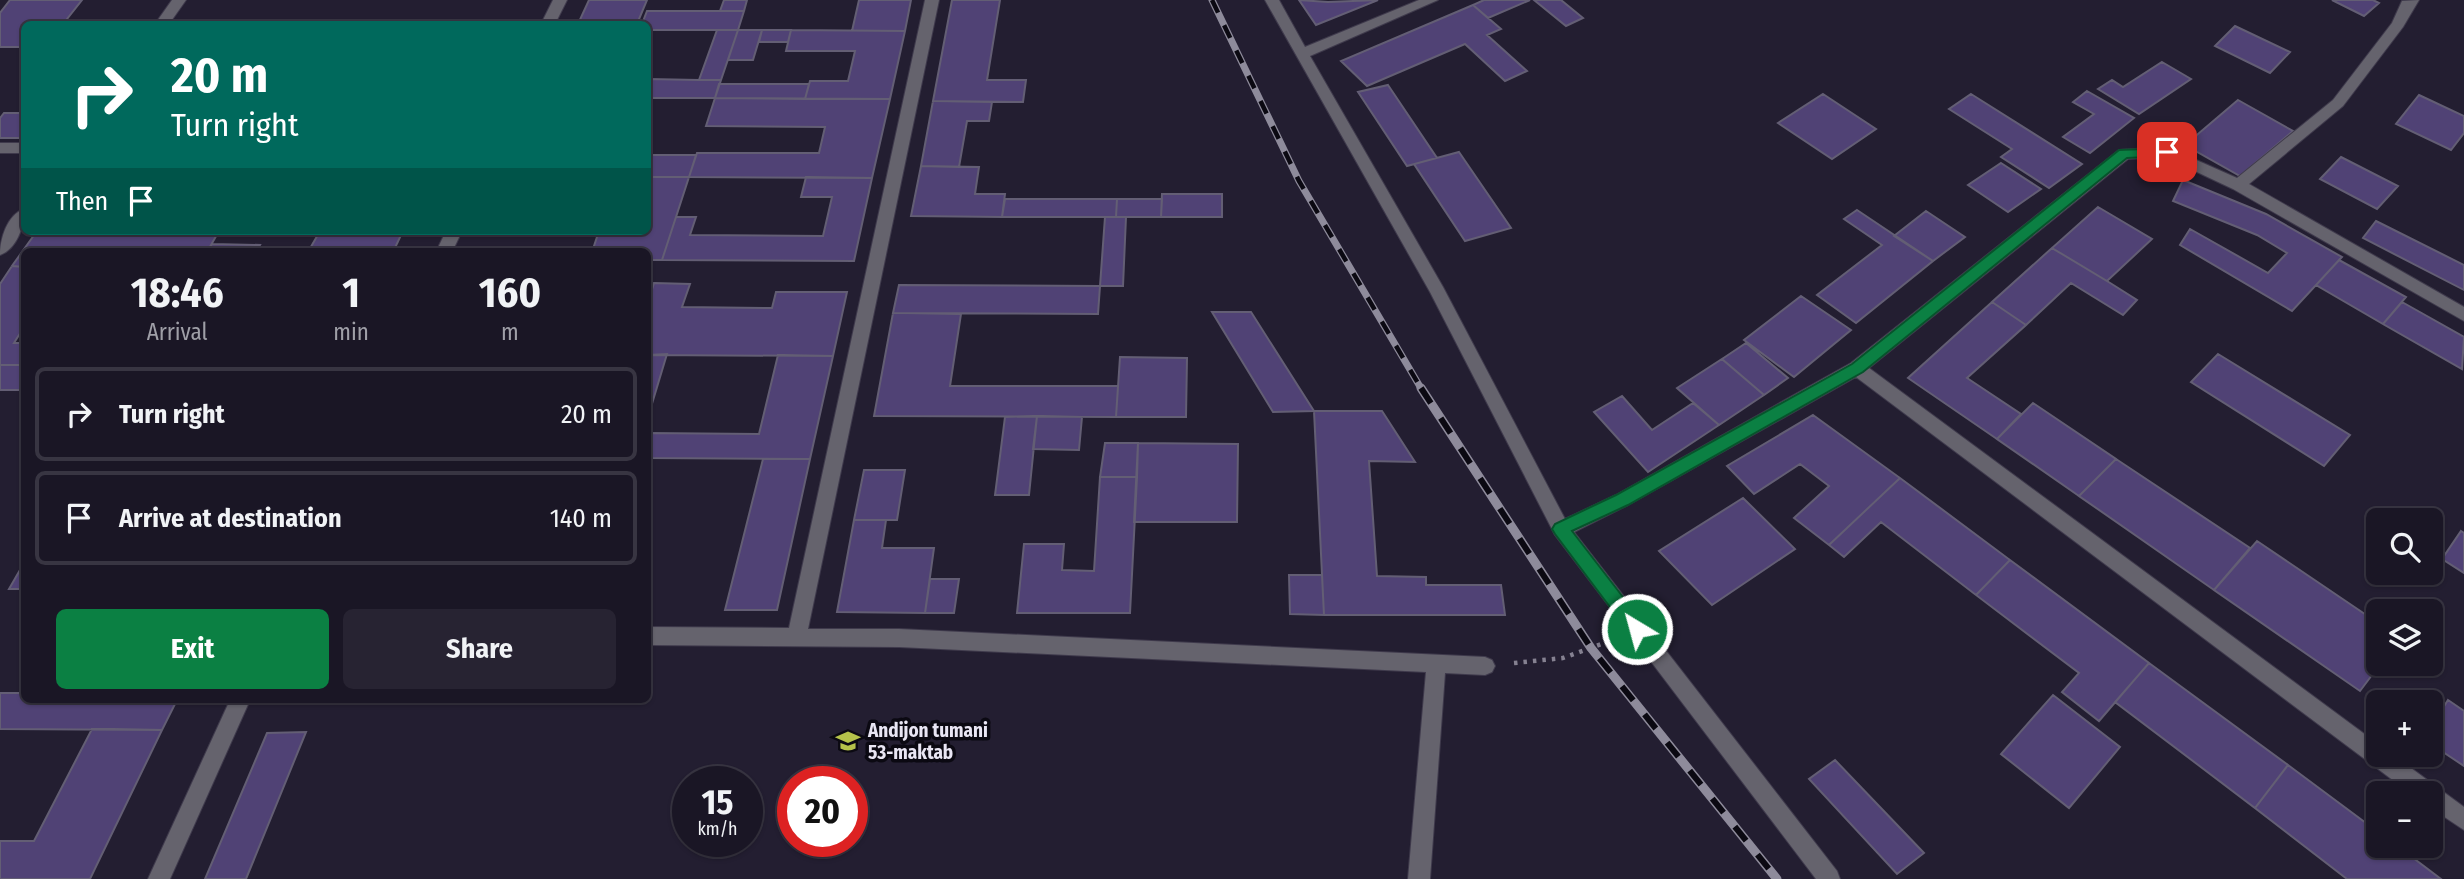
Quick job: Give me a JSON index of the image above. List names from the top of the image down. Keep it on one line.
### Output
{"places":{"school or university":["Andijon tumani 53-maktab"]},"page":{"turn":["20 m","Turn right"],"then":"Then","eta":["18:46","Arrival","1","min","160","m"],"list":[{"name":"Turn right","value":"20 m"},{"name":"Arrive at destination","value":"140 m"}],"map_buttons":["+","−"],"buttons":["Exit","Share"],"speed":"15 km/h","limit":"20"}}
